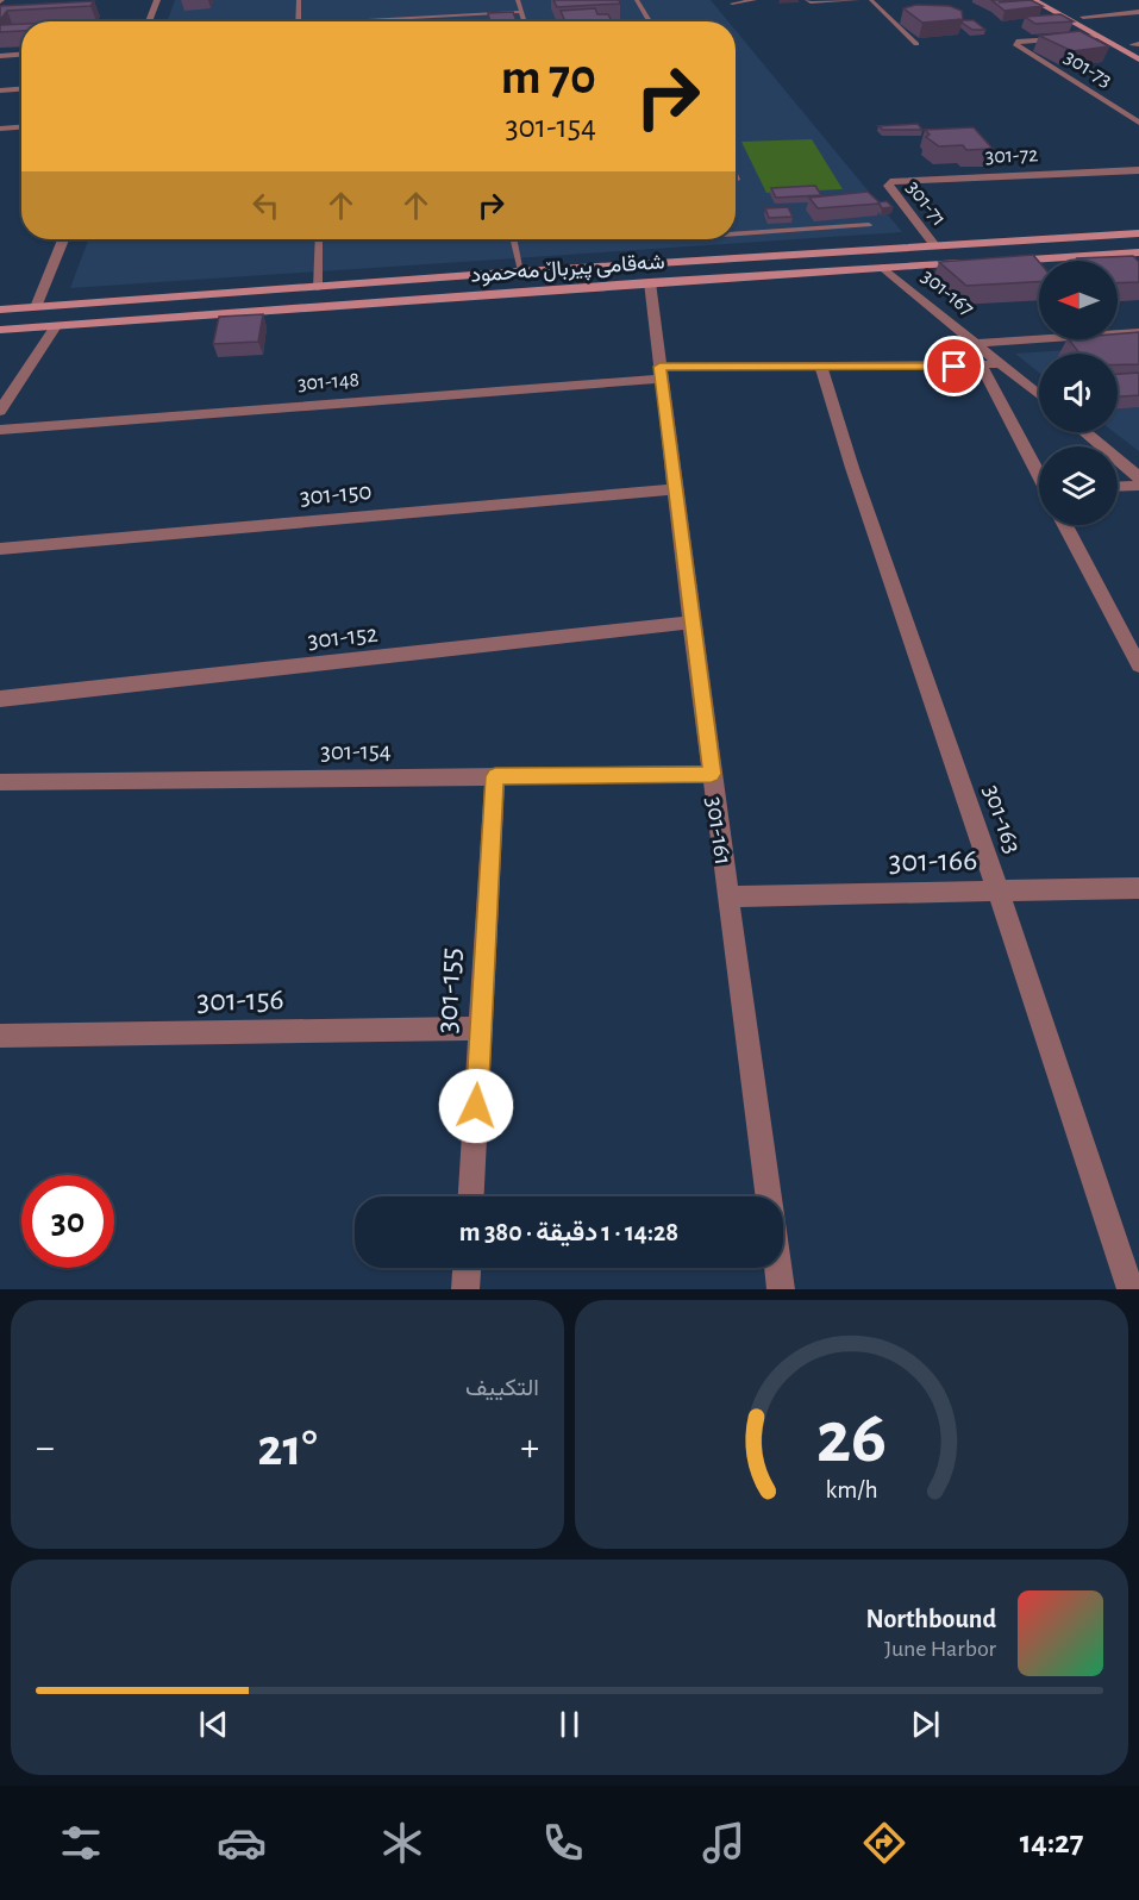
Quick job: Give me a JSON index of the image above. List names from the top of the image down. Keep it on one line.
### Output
{"streets":{"main road":["شەقامی پیرباڵ مەحمود"],"street":["301-73","301-72","301-71","301-167","301-148","301-150","301-152","301-154","301-163","301-161","301-166","301-155","301-156"]},"crossings":[["301-72","301-71"],["301-71","شەقامی پیرباڵ مەحمود"],["شەقامی پیرباڵ مەحمود","301-167"],["شەقامی پیرباڵ مەحمود","301-161"],["301-167","301-148"],["301-148","301-163"],["301-148","301-161"],["301-150","301-161"],["301-152","301-161"],["301-154","301-161"],["301-154","301-155"],["301-163","301-166"],["301-161","301-166"],["301-155","301-156"]],"north":"left","page":{"turn":["70 m","301-154"],"limit":"30","trip":"14:28 · 1 دقيقة · 380 m","tile":"التكييف","heat":["−","21°","+"],"song":["Northbound","June Harbor"],"tabs":"14:27","gauge":["26","km/h"]}}
